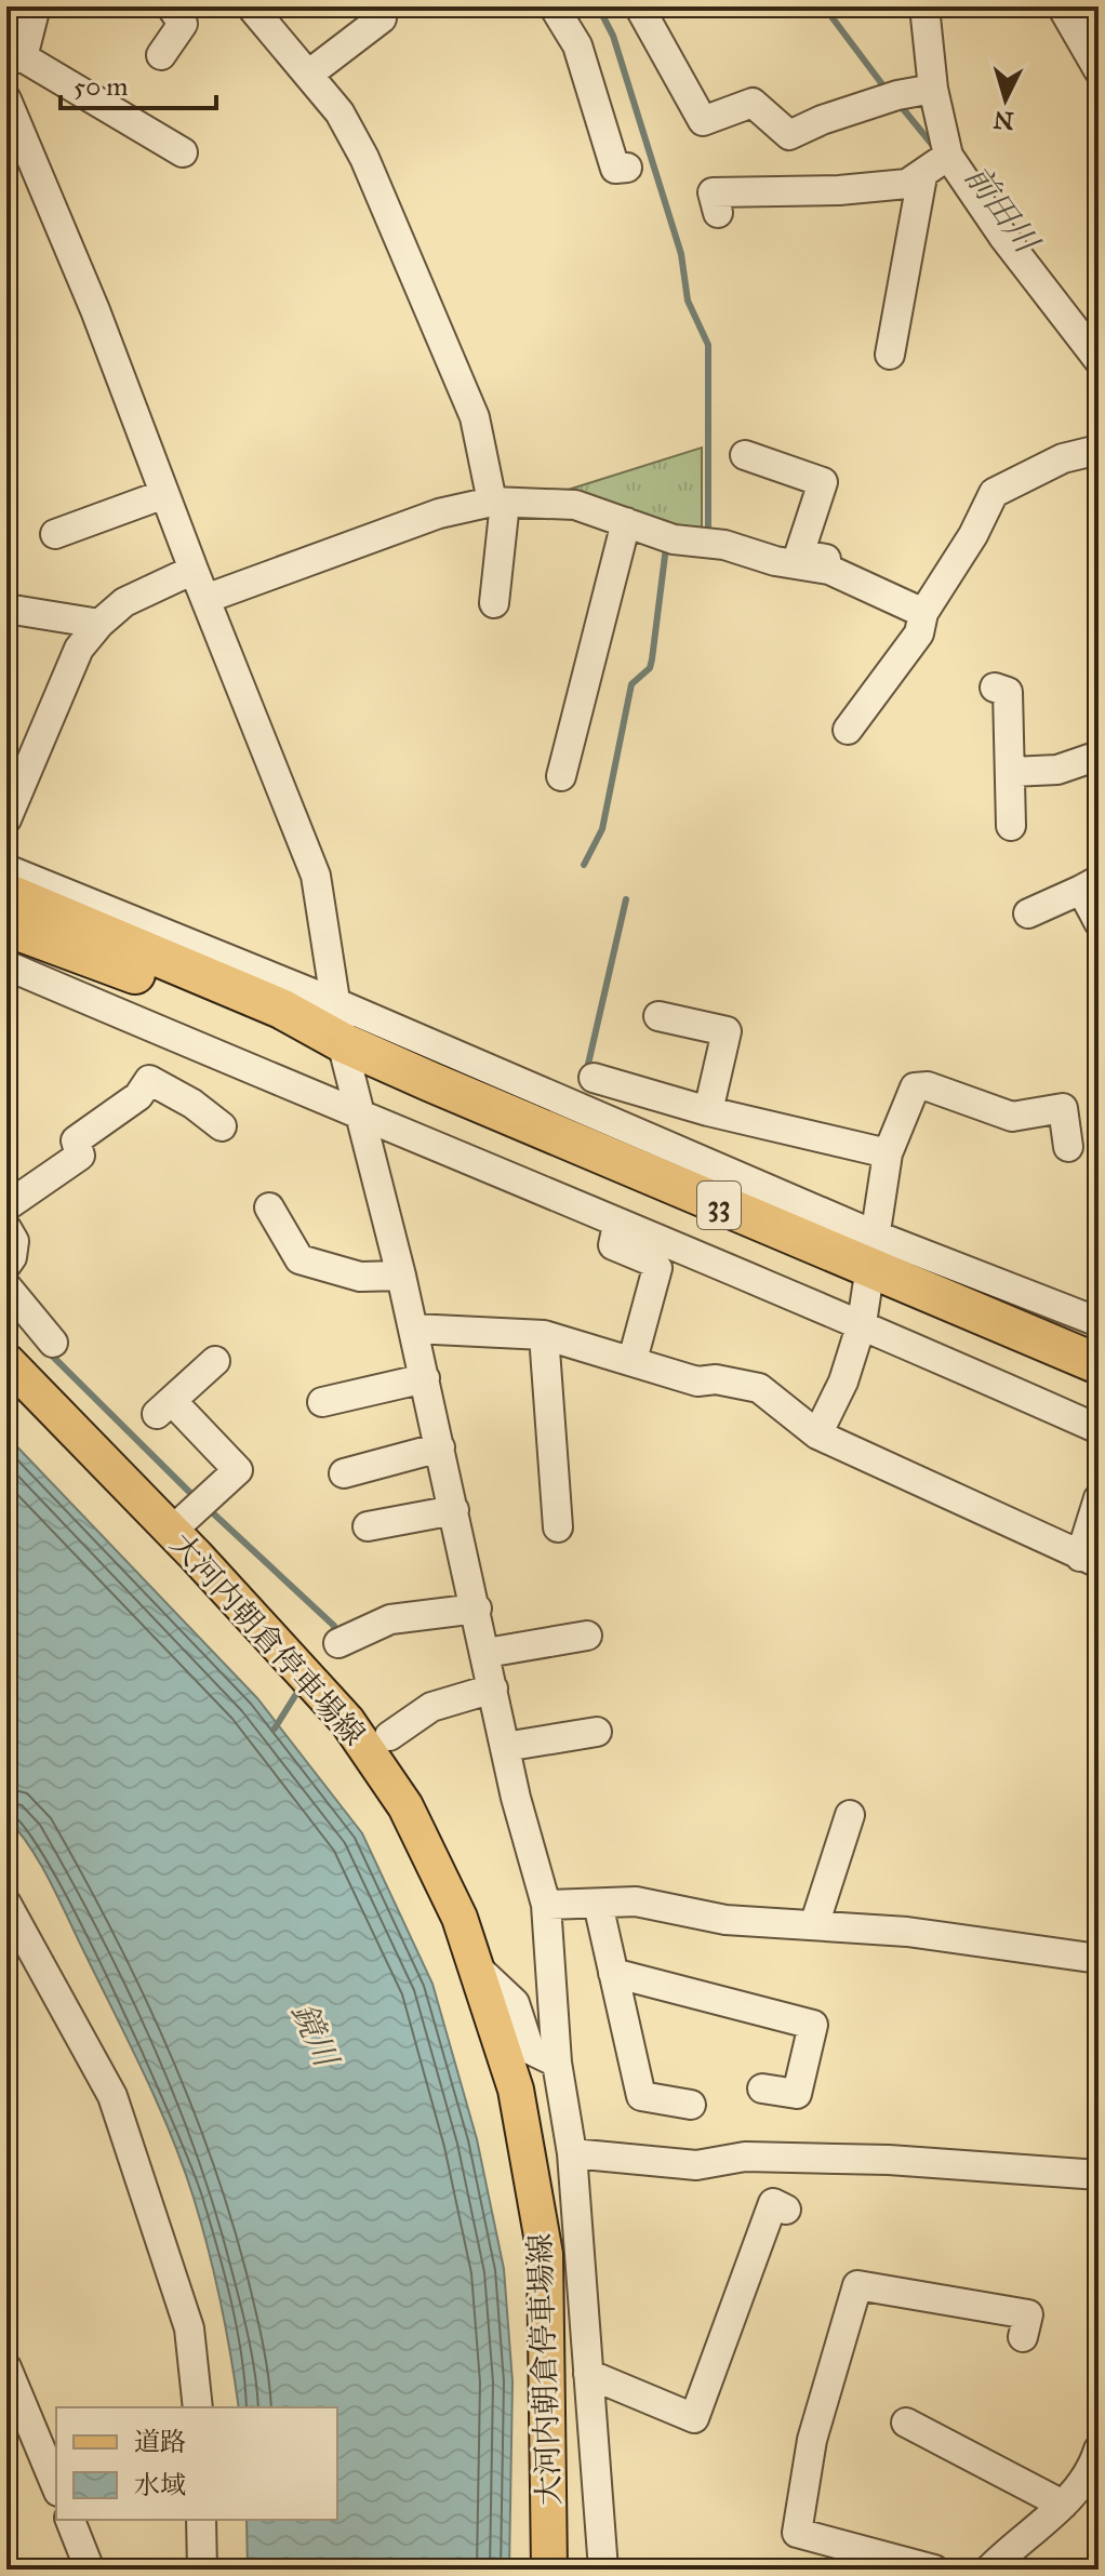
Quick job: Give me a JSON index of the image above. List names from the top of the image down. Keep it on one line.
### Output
{"streets":{"highway":["33"],"main road":["大河内朝倉停車場線"]},"water":["前田川","鏡川"],"legend":["道路","水域"],"scale_bar":"50 m","north":"bottom"}
